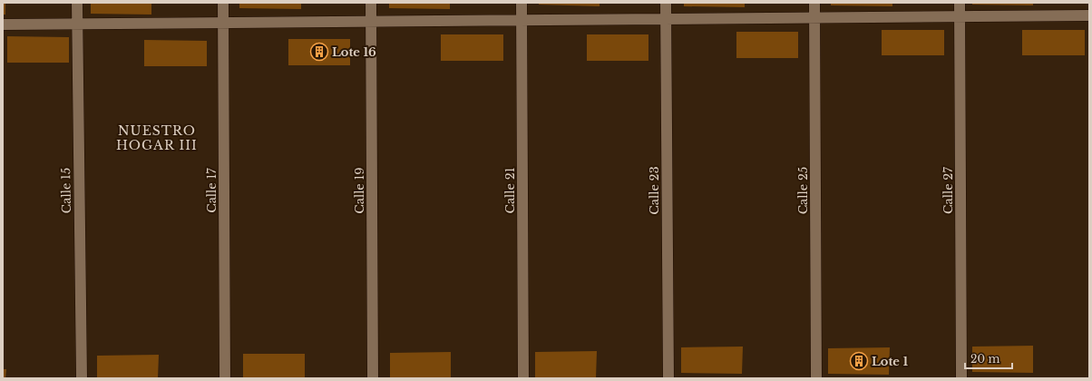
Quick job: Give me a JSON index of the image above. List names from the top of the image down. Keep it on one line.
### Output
{"streets":{"street":["Calle 15","Calle 17","Calle 19","Calle 21","Calle 23","Calle 25","Calle 27"]},"districts":["NUESTRO HOGAR III"],"places":{"building":["Lote 16","Lote 1"]},"scale_bar":"20 m"}
